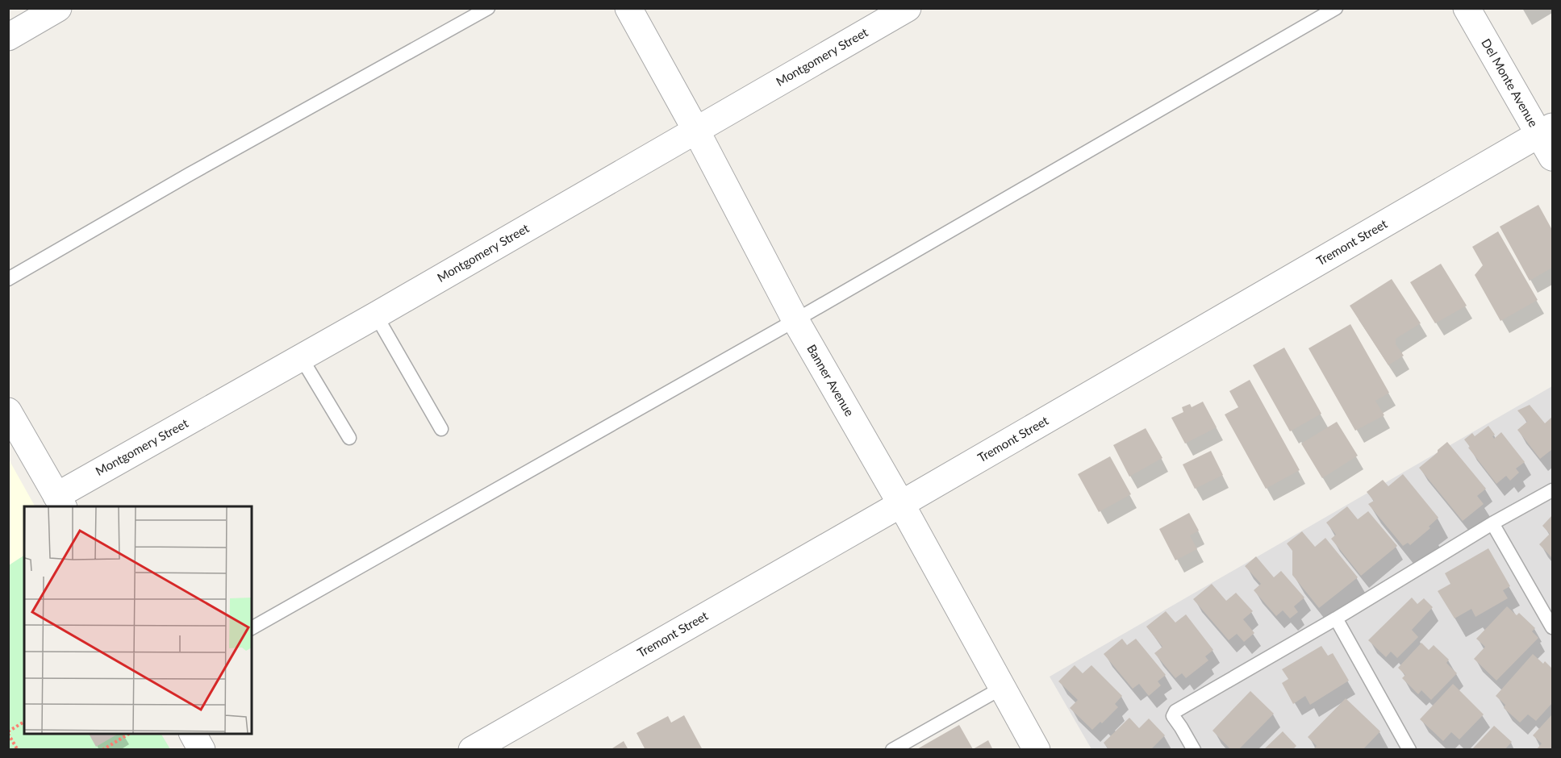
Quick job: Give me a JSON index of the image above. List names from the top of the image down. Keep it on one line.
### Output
{"streets":{"street":["Montgomery Street","Del Monte Avenue","Tremont Street","Banner Avenue"]},"crossings":[["Montgomery Street","Banner Avenue"],["Del Monte Avenue","Tremont Street"],["Tremont Street","Banner Avenue"]]}
